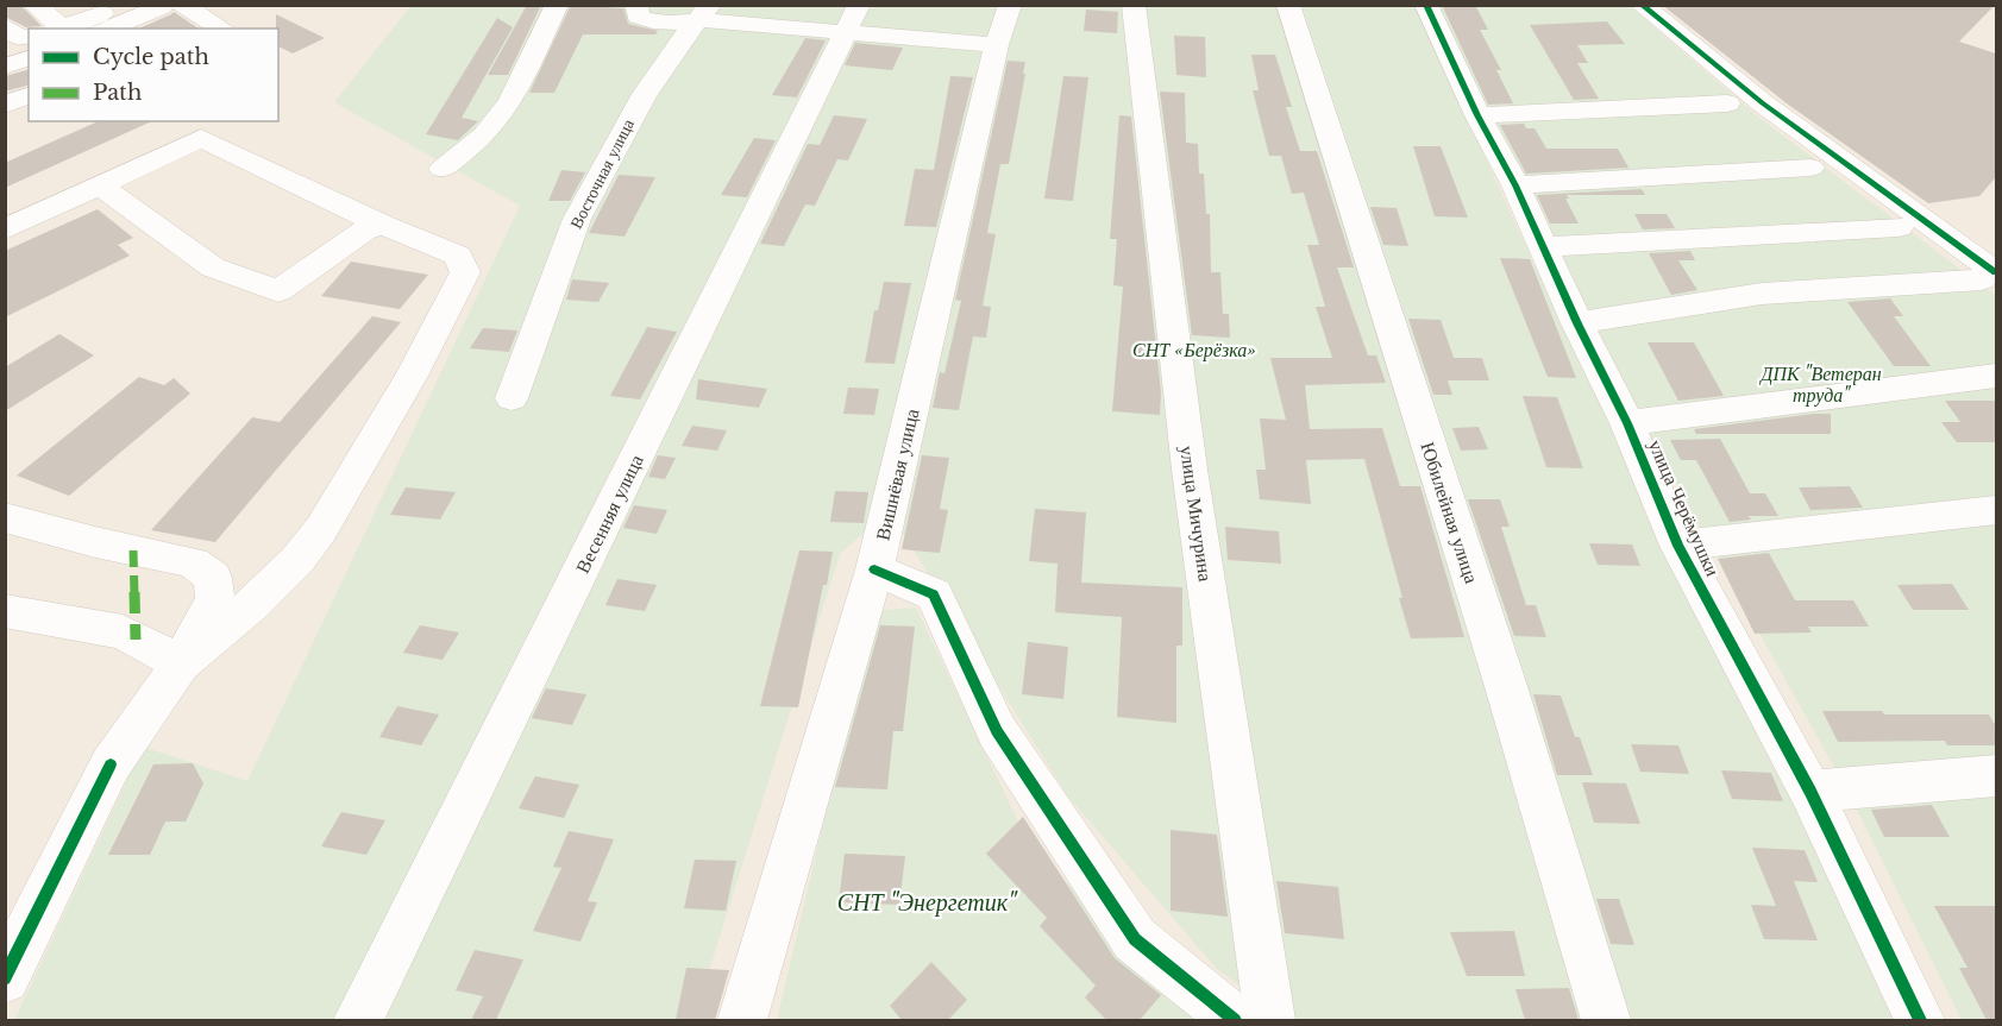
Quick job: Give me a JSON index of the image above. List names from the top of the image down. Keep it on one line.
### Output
{"streets":{"street":["Восточная улица","Вишнёвая улица","улица Черёмушки","Юбилейная улица","Весенняя улица","улица Мичурина"]},"parks":["СНТ «Берёзка»","ДПК \"Ветеран труда\"","СНТ \"Энергетик\""],"legend":["Cycle path","Path"]}
